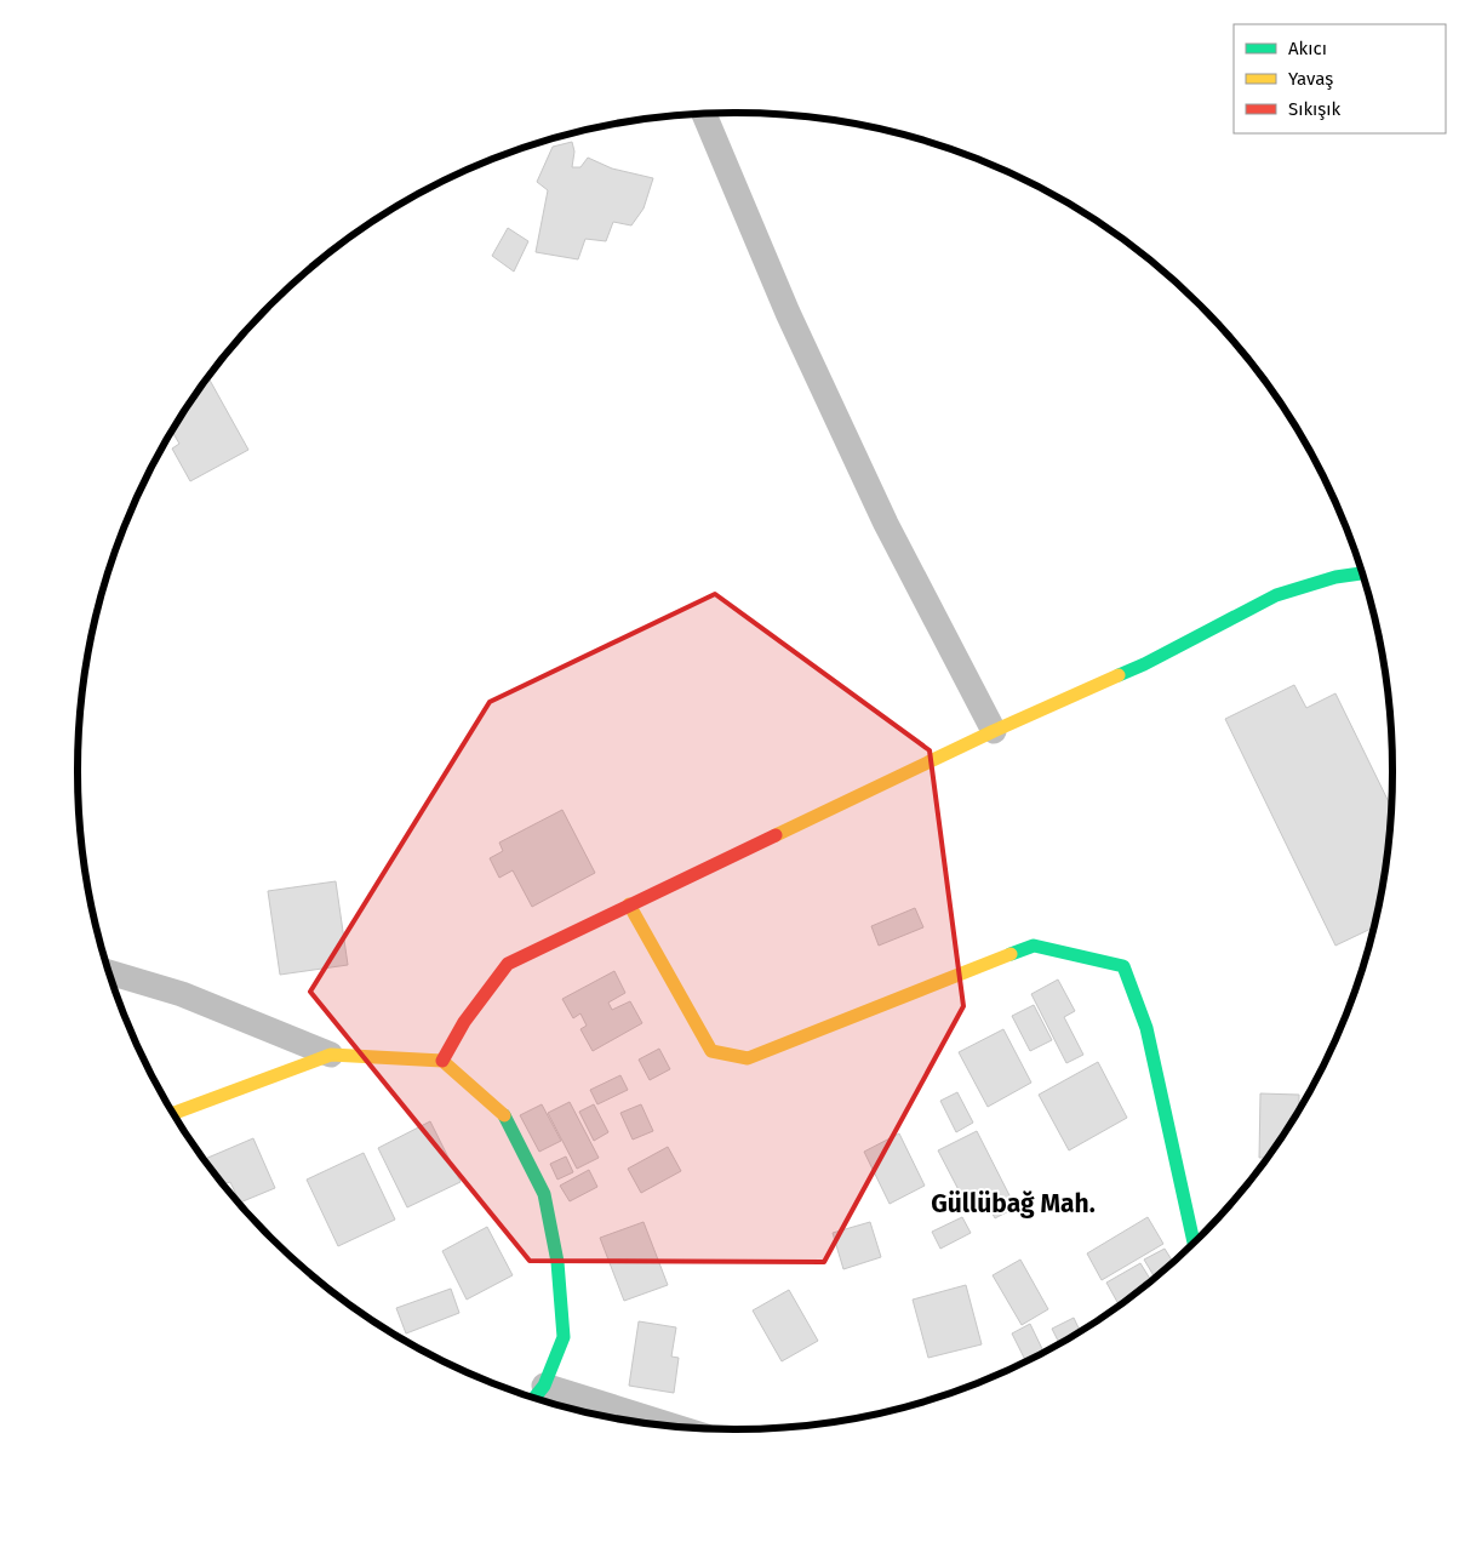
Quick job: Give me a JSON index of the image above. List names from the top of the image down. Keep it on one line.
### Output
{"districts":["Güllübağ Mah."],"legend":["Akıcı","Yavaş","Sıkışık"]}
